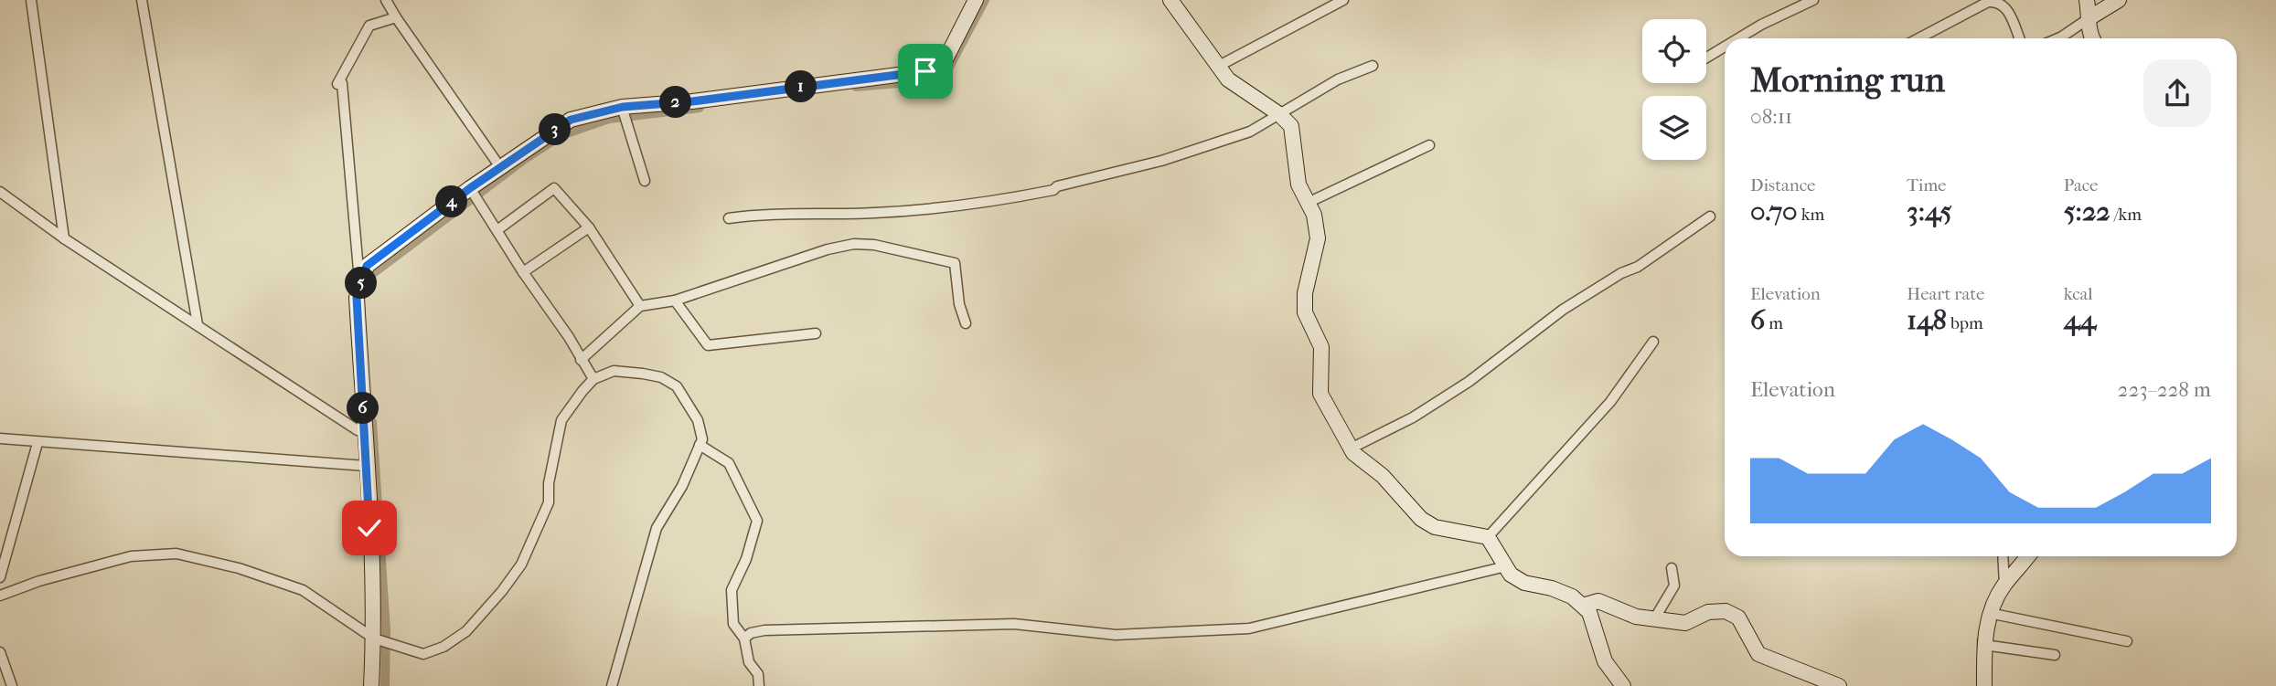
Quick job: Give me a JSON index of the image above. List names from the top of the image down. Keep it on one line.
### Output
{"page":{"heading":["Morning run","08:11"],"pins":["1","2","3","4","5","6"],"stats":[["Distance","0.70 km"],["Time","3:45"],["Pace","5:22 /km"],["Elevation","6 m"],["Heart rate","148 bpm"],["kcal","44"]],"chart":["Elevation","223–228 m"]}}
